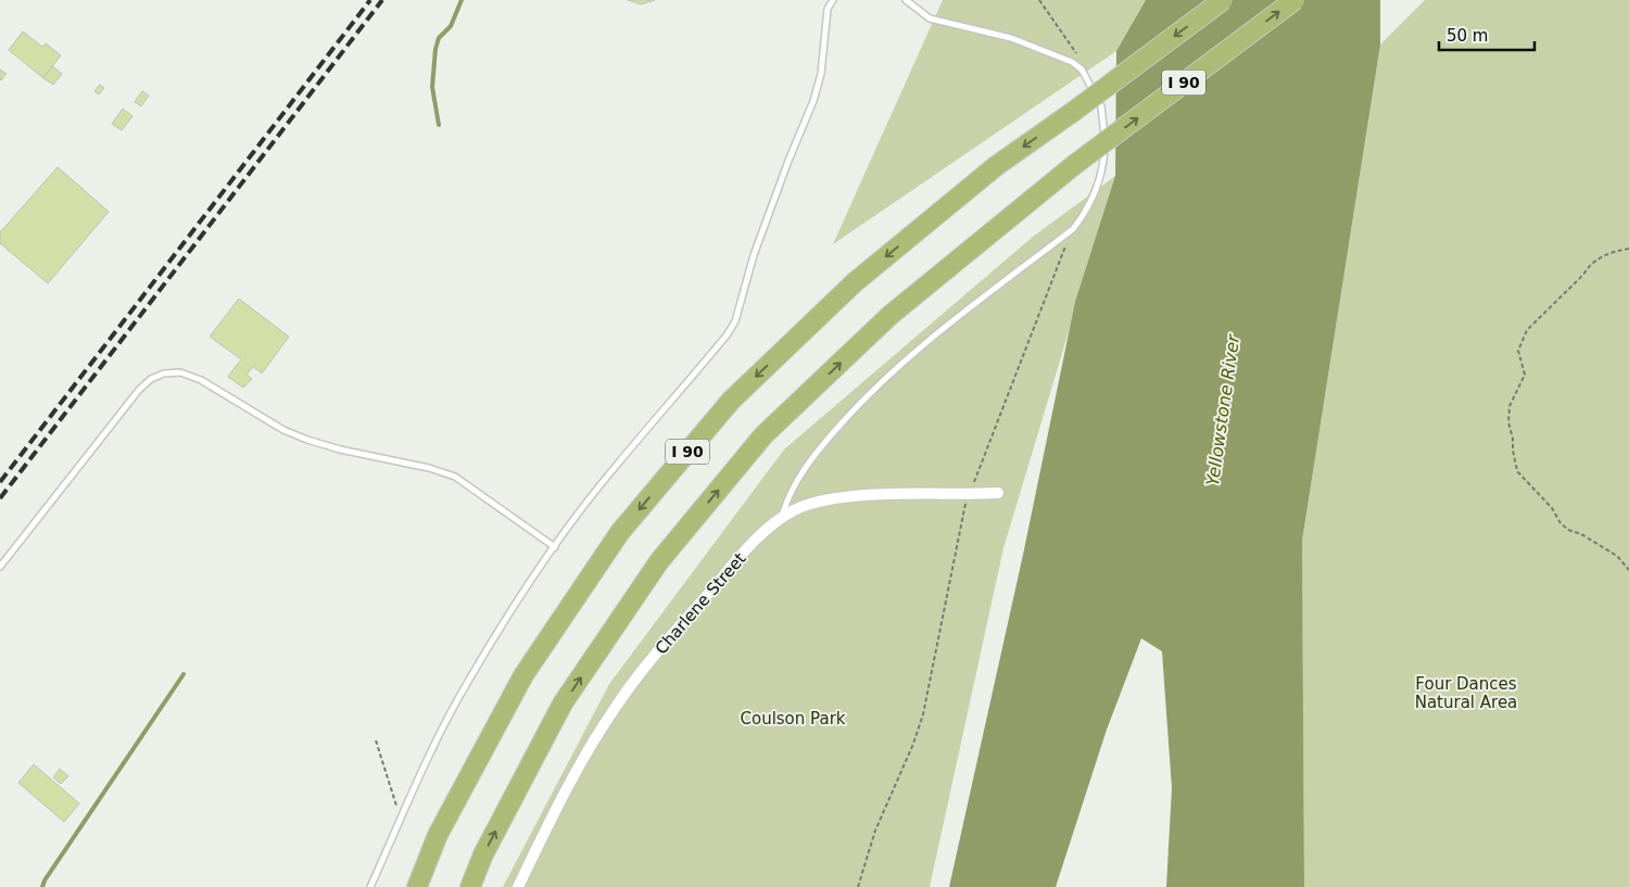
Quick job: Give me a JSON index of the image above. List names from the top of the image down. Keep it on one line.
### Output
{"streets":{"highway":["I 90"],"street":["Charlene Street"]},"water":["Yellowstone River"],"parks":["Four Dances Natural Area","Coulson Park"],"scale_bar":"50 m"}
